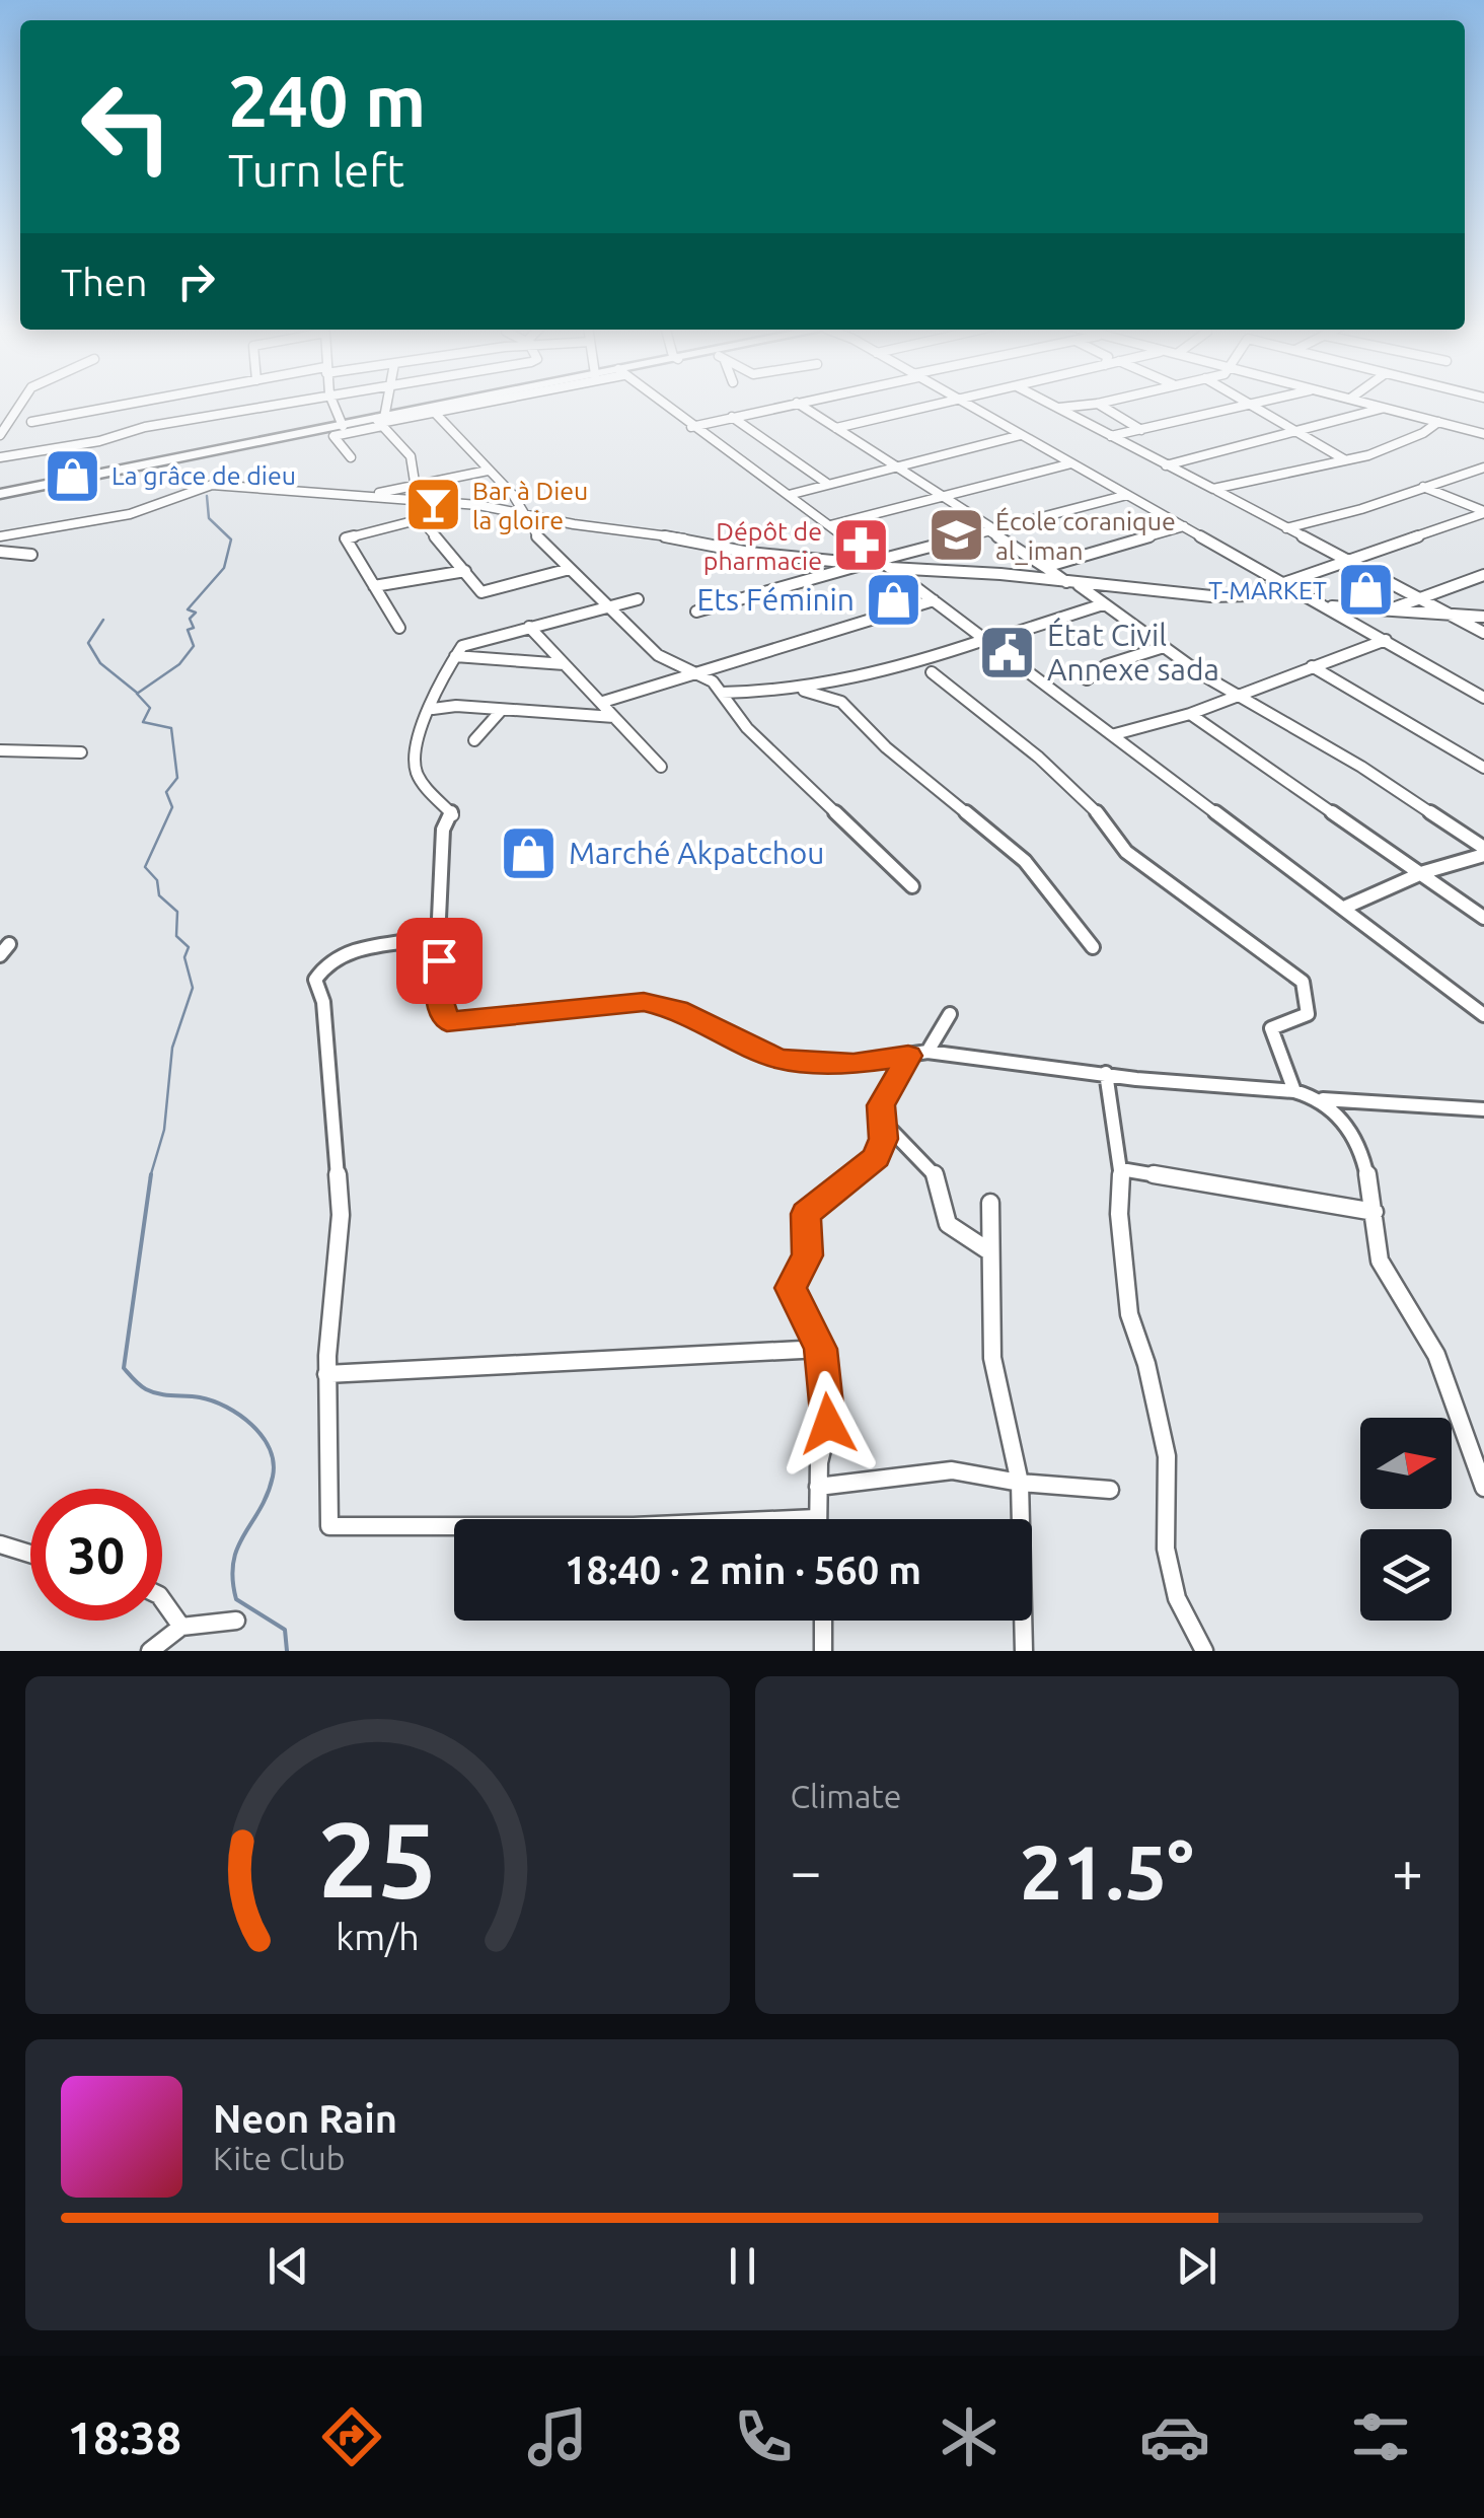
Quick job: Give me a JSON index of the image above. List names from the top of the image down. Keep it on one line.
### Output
{"places":{"shop":["La grâce de dieu","T-MARKET","Ets Féminin","Marché Akpatchou"],"bar":["Bar à Dieu la gloire"],"school or university":["École coranique al_iman"],"pharmacy":["Dépôt de pharmacie"],"public building":["État Civil Annexe sada"]},"north":"right","page":{"turn":["240 m","Turn left"],"then":"Then","limit":"30","trip":"18:40 · 2 min · 560 m","tile":"Climate","heat":["−","21.5°","+"],"song":["Neon Rain","Kite Club"],"tabs":"18:38","gauge":["25","km/h"]}}
